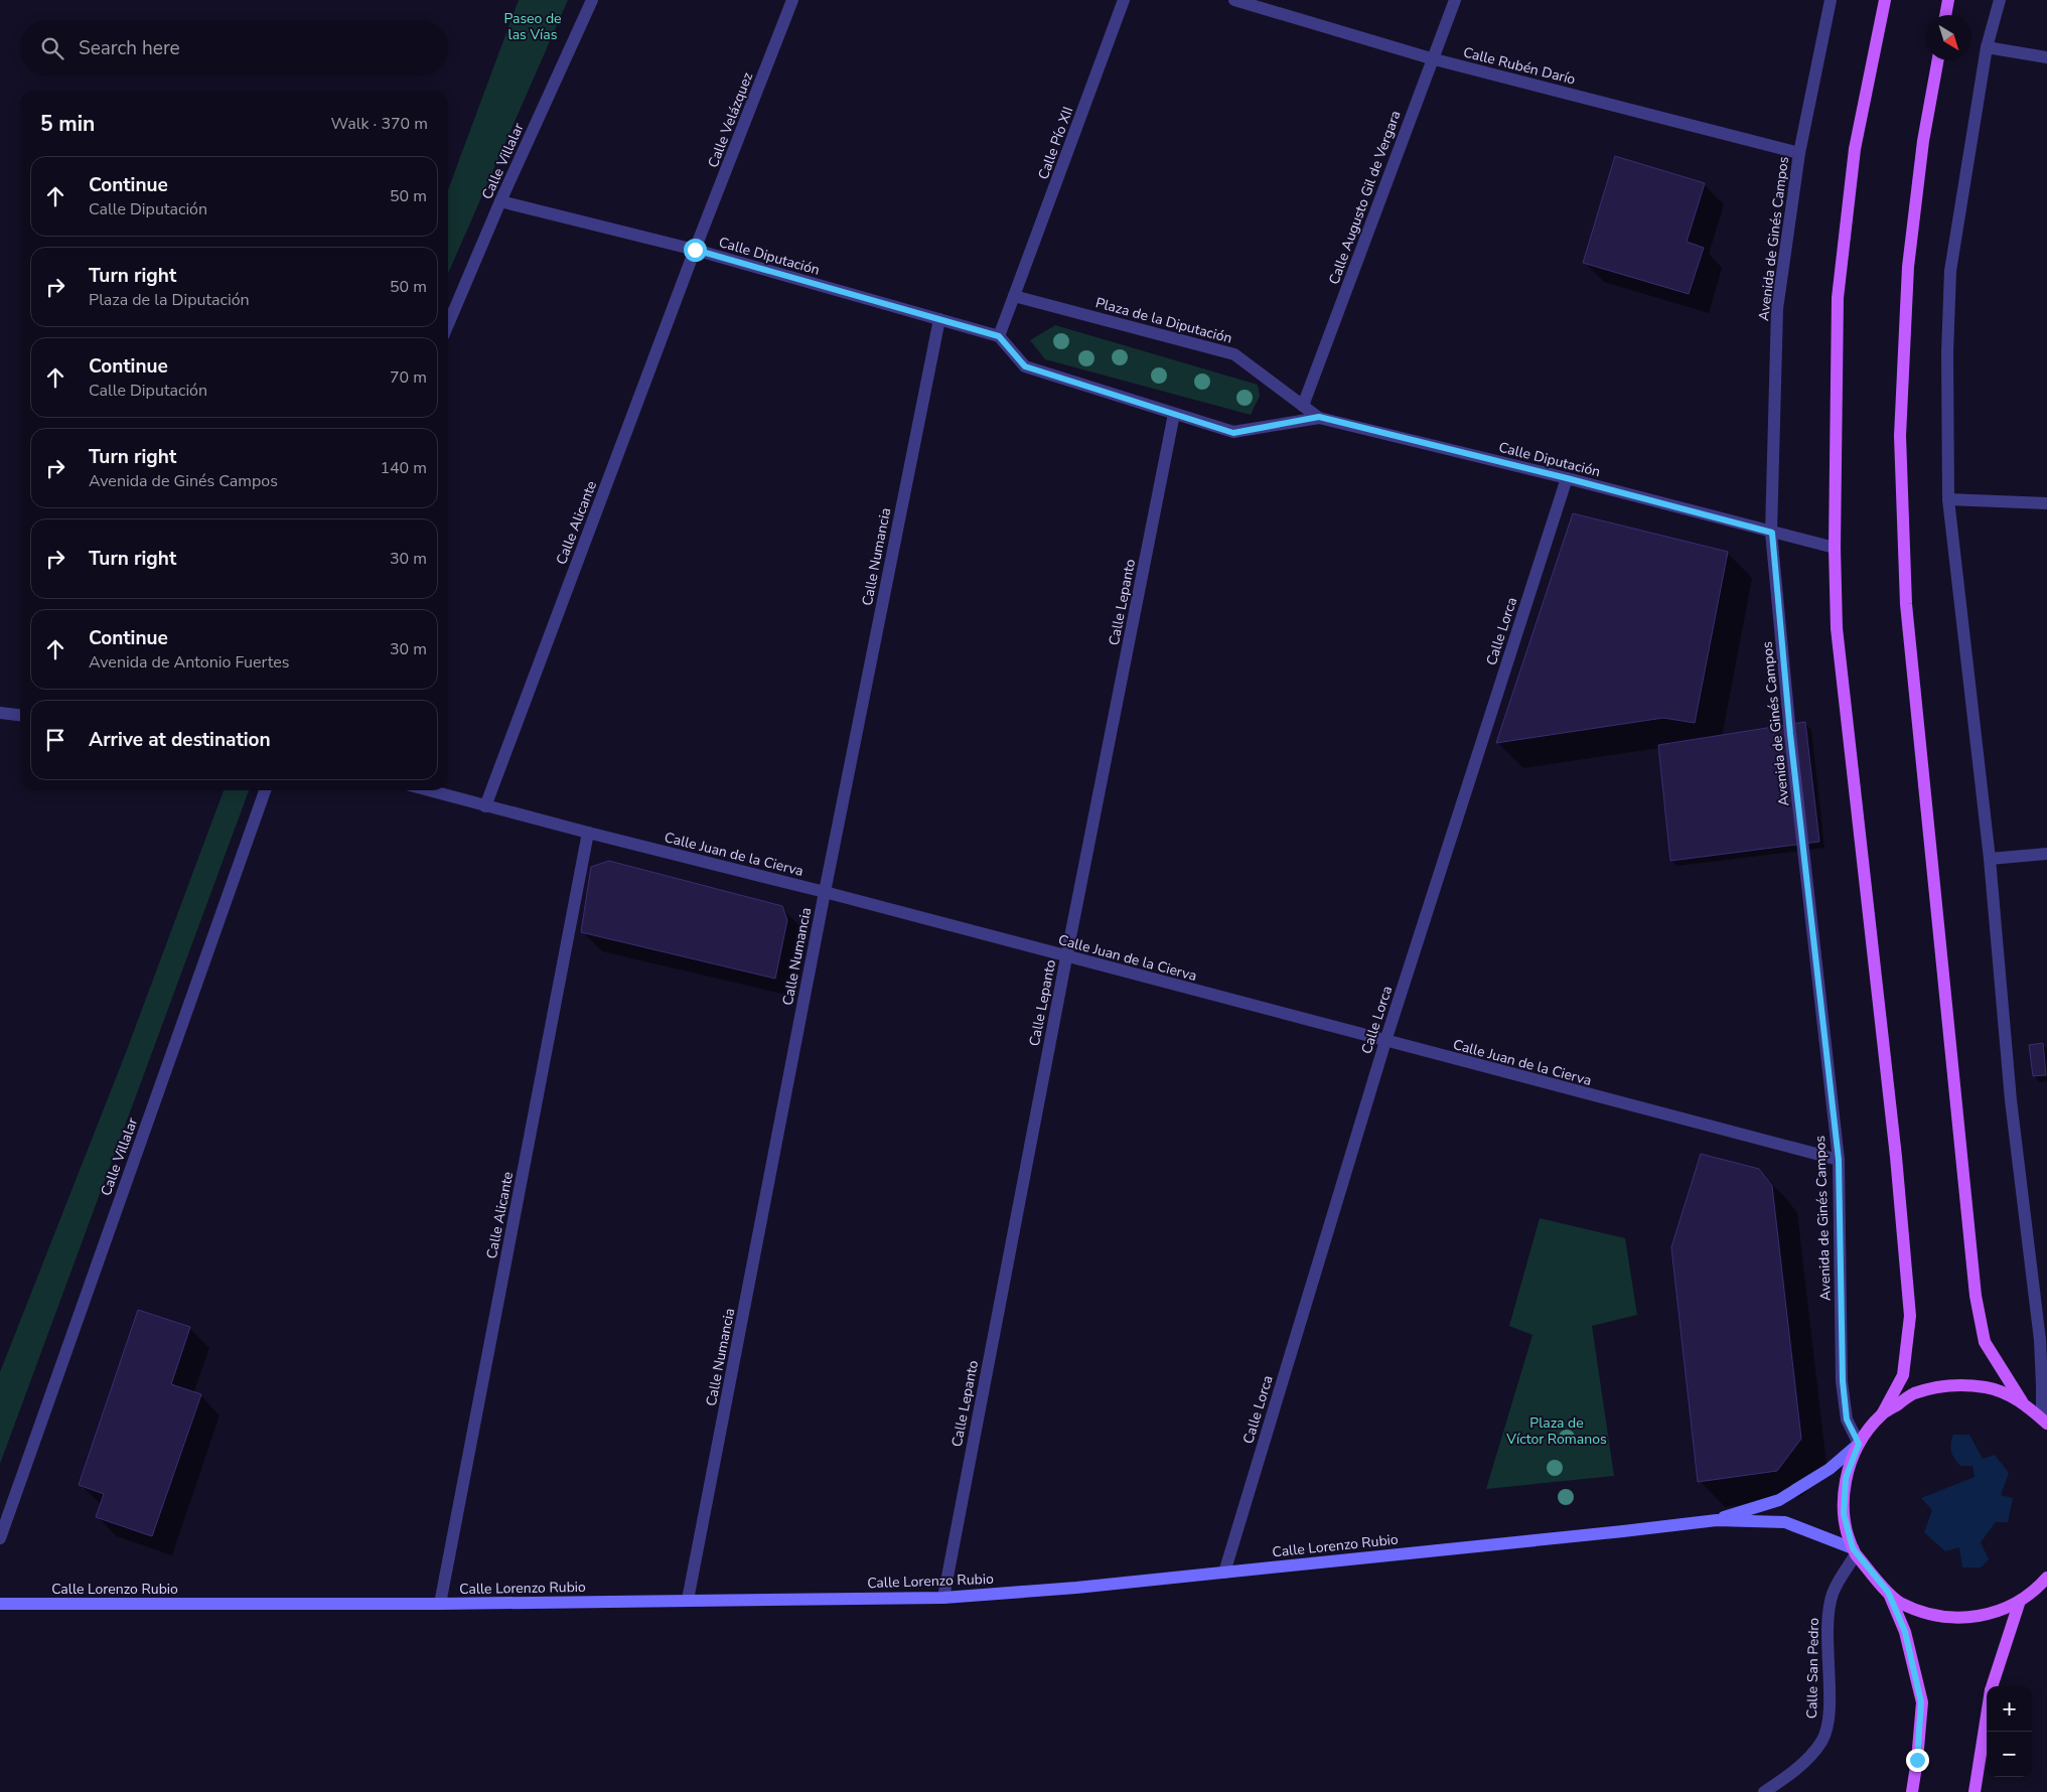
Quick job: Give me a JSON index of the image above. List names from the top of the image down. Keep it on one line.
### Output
{"streets":{"main road":["Calle Lorenzo Rubio"],"street":["Calle Rubén Darío","Calle Velázquez","Calle Pío XII","Calle Villalar","Calle Augusto Gil de Vergara","Avenida de Ginés Campos","Calle Diputación","Plaza de la Diputación","Calle Alicante","Calle Numancia","Calle Lepanto","Calle Lorca","Calle Juan de la Cierva","Calle San Pedro"]},"crossings":[["Calle Rubén Darío","Calle Augusto Gil de Vergara"],["Calle Rubén Darío","Avenida de Ginés Campos"],["Calle Velázquez","Calle Diputación"],["Calle Velázquez","Calle Alicante"],["Calle Pío XII","Plaza de la Diputación"],["Calle Villalar","Calle Diputación"],["Calle Augusto Gil de Vergara","Plaza de la Diputación"],["Avenida de Ginés Campos","Calle Diputación"],["Avenida de Ginés Campos","Calle Juan de la Cierva"],["Calle Diputación","Plaza de la Diputación"],["Calle Diputación","Calle Alicante"],["Calle Diputación","Calle Numancia"],["Calle Diputación","Calle Lorca"],["Calle Alicante","Calle Juan de la Cierva"],["Calle Alicante","Calle Lorenzo Rubio"],["Calle Numancia","Calle Juan de la Cierva"],["Calle Numancia","Calle Lorenzo Rubio"],["Calle Lepanto","Calle Juan de la Cierva"],["Calle Lepanto","Calle Lorenzo Rubio"],["Calle Lorca","Calle Juan de la Cierva"],["Calle Lorca","Calle Lorenzo Rubio"],["Calle Lorenzo Rubio","Calle San Pedro"]],"parks":["Paseo de las Vías","Plaza de Víctor Romanos"],"north":"bottom right","page":{"search":"Search here","heading":["5 min","Walk · 370 m"],"list":[["Continue","Calle Diputación","50 m"],["Turn right","Plaza de la Diputación","50 m"],["Continue","Calle Diputación","70 m"],["Turn right","Avenida de Ginés Campos","140 m"],["Turn right","30 m"],["Continue","Avenida de Antonio Fuertes","30 m"],"Arrive at destination"],"map_buttons":["+","−"]}}
